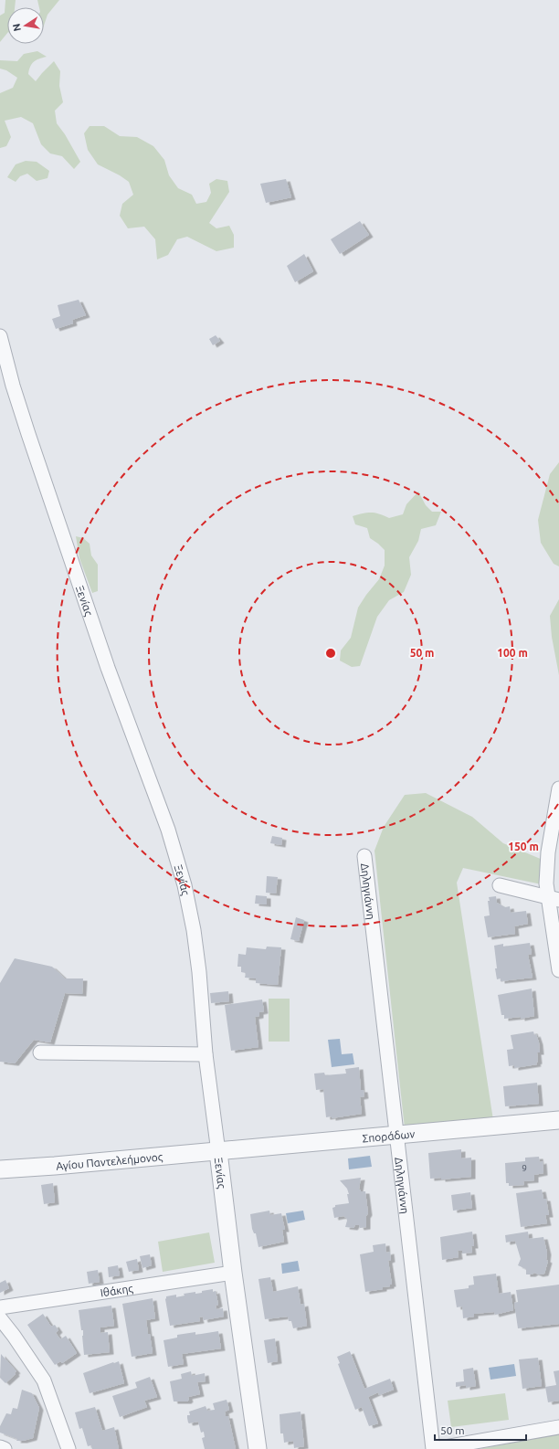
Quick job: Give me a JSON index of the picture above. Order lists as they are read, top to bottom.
{
  "streets": {
    "street": [
      "Ξενίας",
      "Δηληγιάννη",
      "Σποράδων",
      "Αγίου Παντελεήμονος",
      "Ιθάκης"
    ]
  },
  "crossings": [
    ["Ξενίας", "Σποράδων"],
    ["Ξενίας", "Αγίου Παντελεήμονος"],
    ["Ξενίας", "Ιθάκης"],
    ["Δηληγιάννη", "Σποράδων"],
    ["Σποράδων", "Αγίου Παντελεήμονος"]
  ],
  "house_numbers": ["9"],
  "scale_bar": "50 m",
  "north": "left",
  "rings": ["50 m", "100 m", "150 m"]
}
